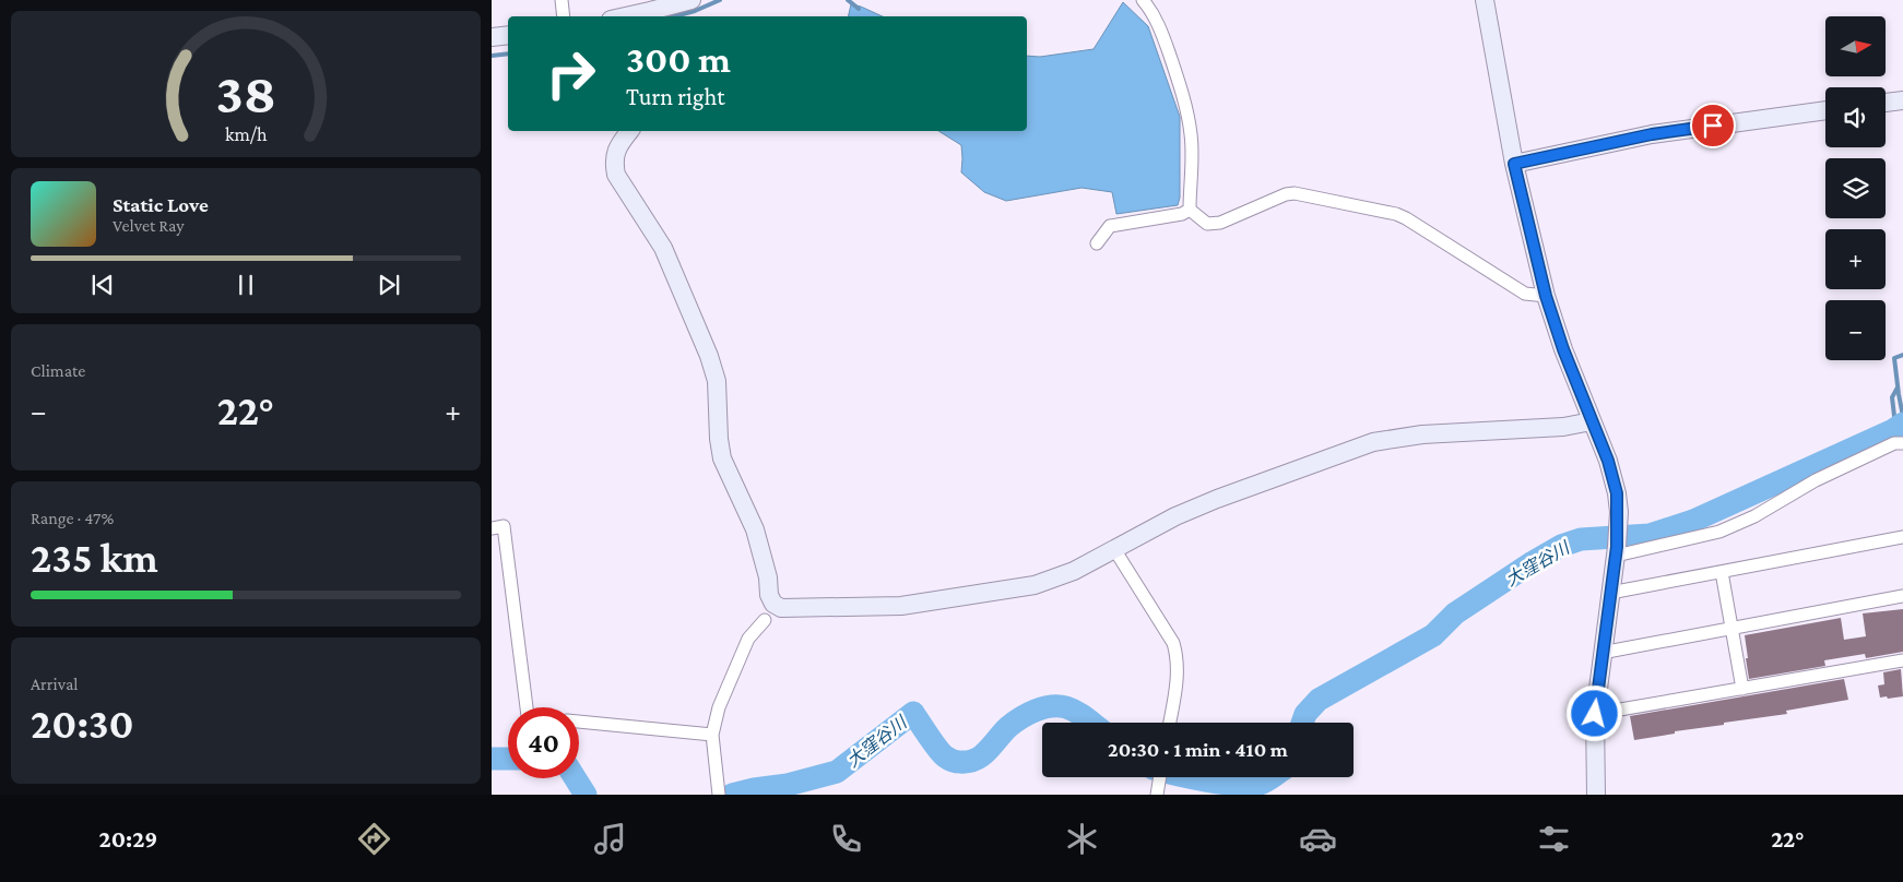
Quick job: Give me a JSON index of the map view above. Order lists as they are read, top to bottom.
{
  "water": ["大窪谷川"],
  "north": "right",
  "page": {
    "map_buttons": ["+", "−"],
    "turn": ["300 m", "Turn right"],
    "song": ["Static Love", "Velvet Ray"],
    "tile": [
      "Climate",
      ["Range · 47%", "235 km"],
      ["Arrival", "20:30"]
    ],
    "heat": ["−", "22°", "+"],
    "limit": "40",
    "trip": "20:30 · 1 min · 410 m",
    "tabs": ["20:29", "22°"],
    "gauge": ["38", "km/h"]
  }
}
